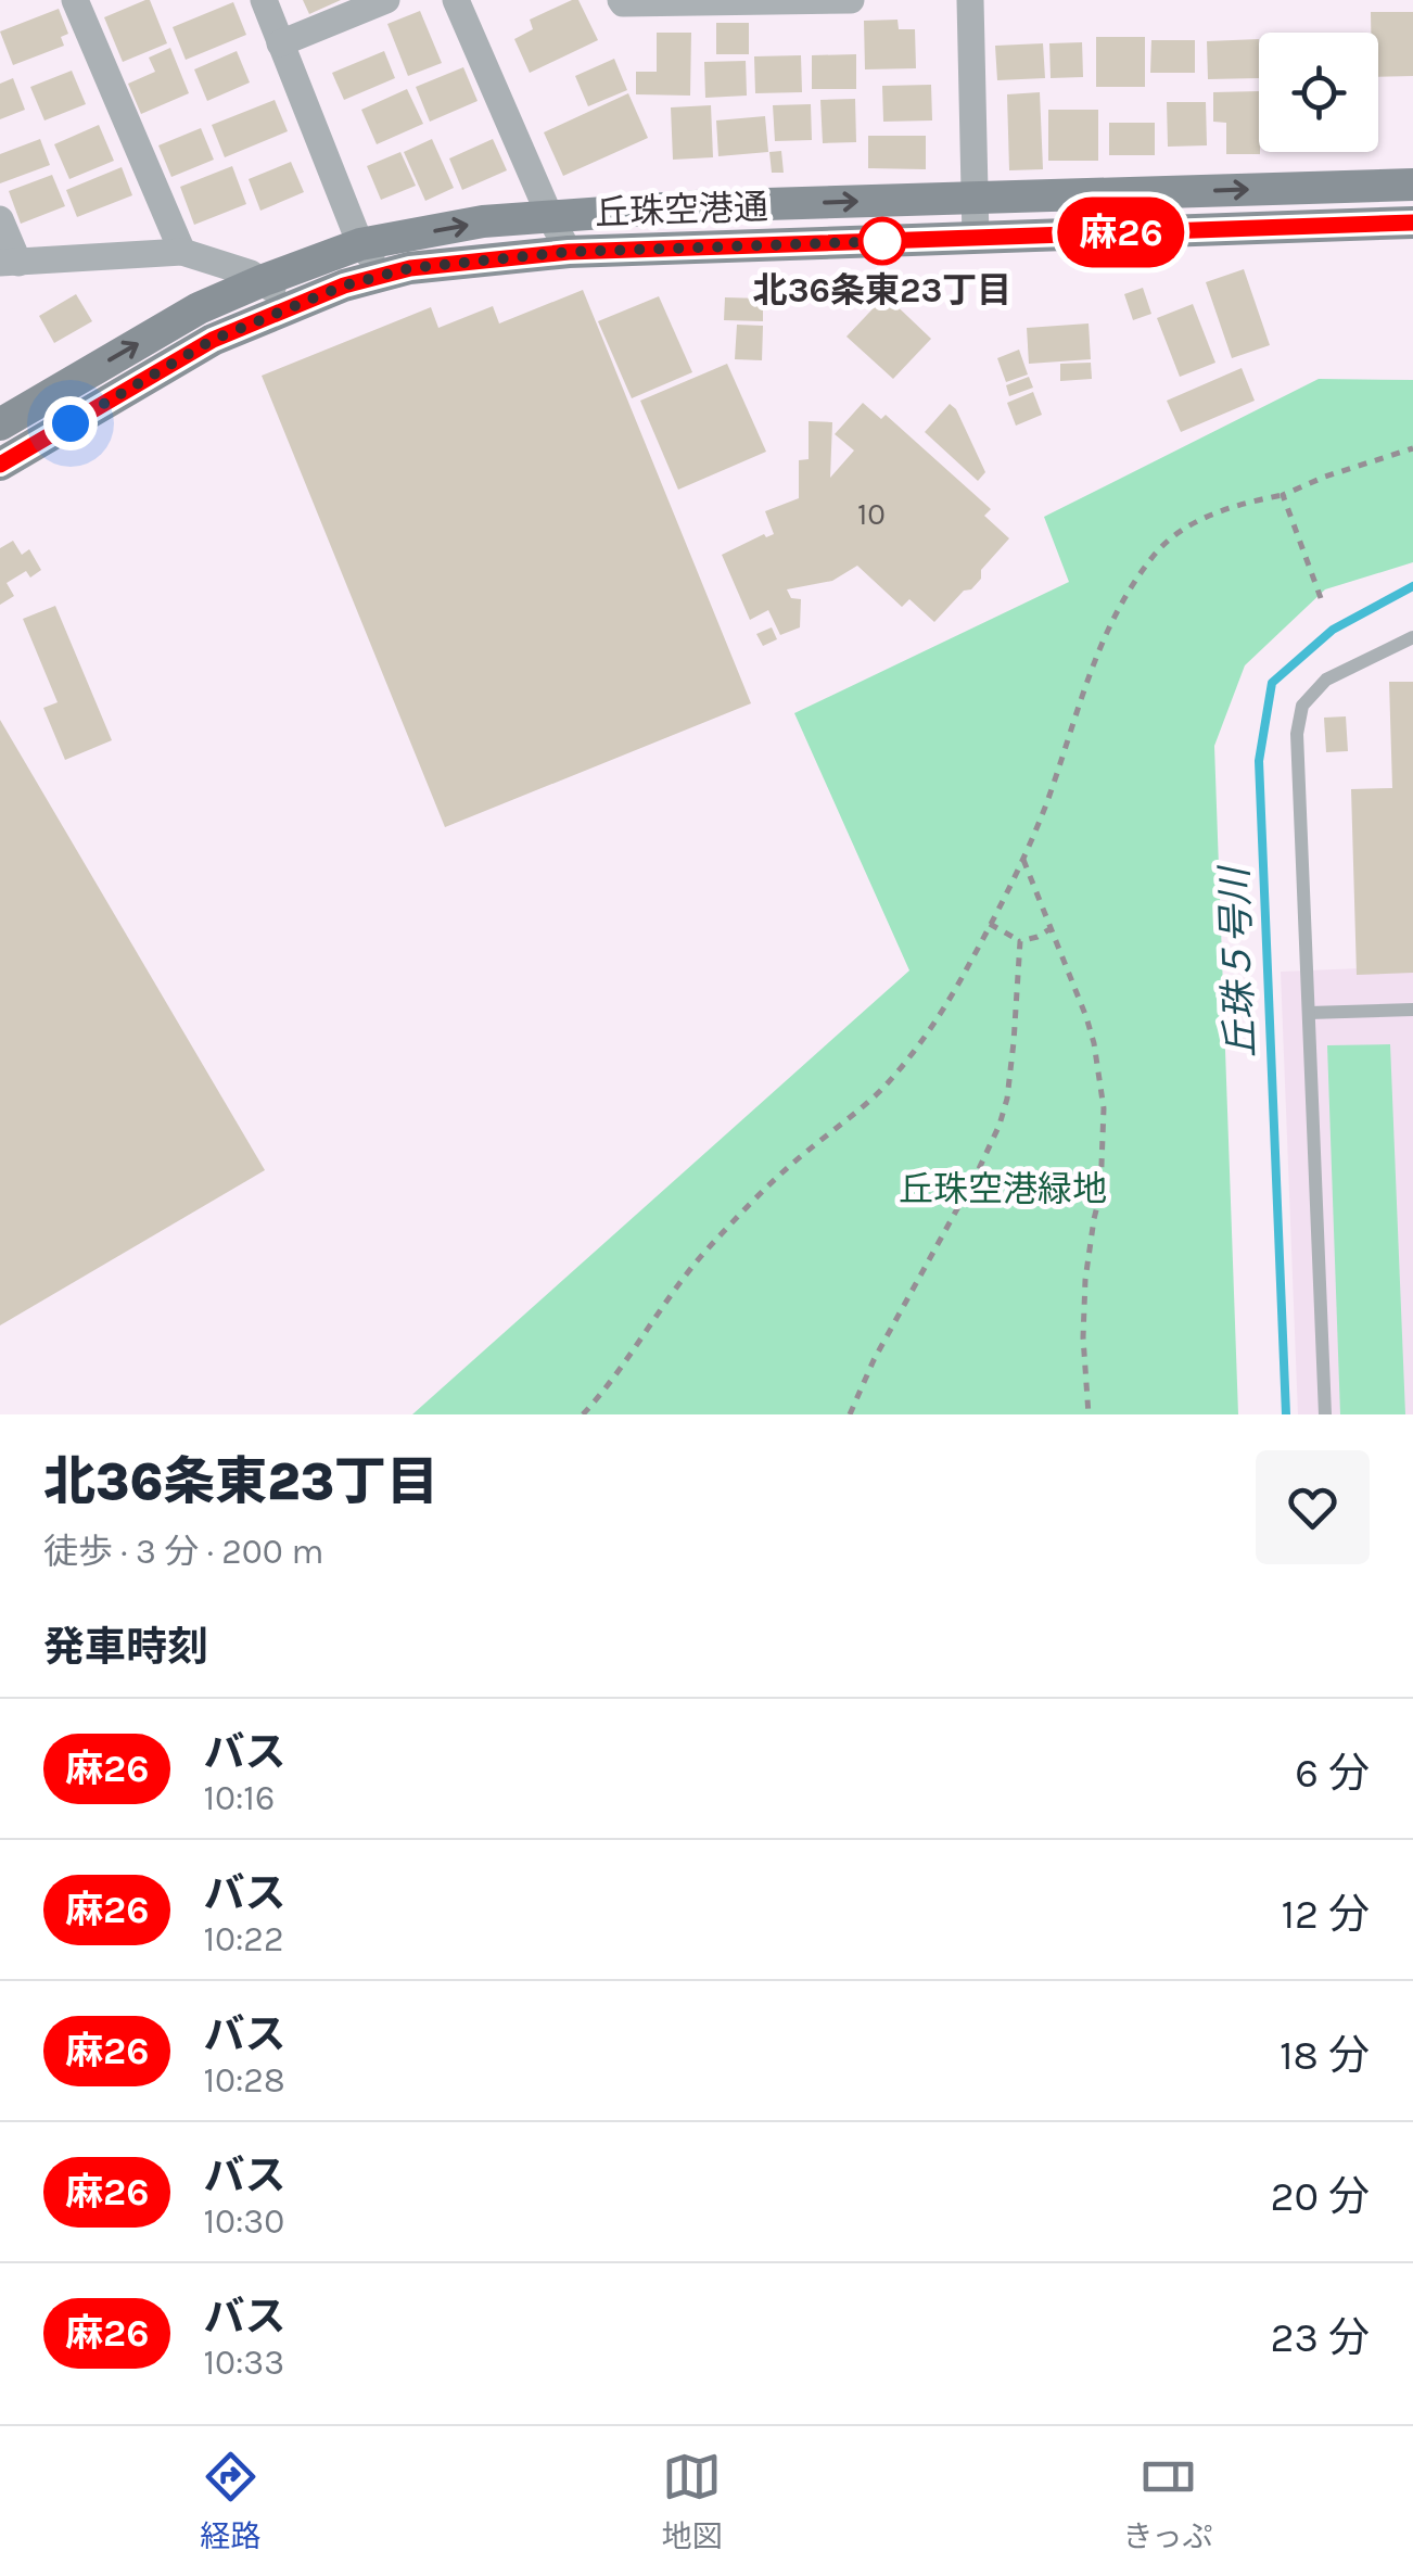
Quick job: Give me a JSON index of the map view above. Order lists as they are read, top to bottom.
{
  "streets": {
    "main road": ["丘珠空港通"]
  },
  "water": ["丘珠５号川"],
  "parks": ["丘珠空港緑地"],
  "places": ["北36条東23丁目"],
  "lines": ["bus line 麻26"],
  "house_numbers": ["10"],
  "page": {
    "on_map": "麻26",
    "heading": [
      ["北36条東23丁目", "徒歩 · 3 分 · 200 m"],
      "発車時刻"
    ],
    "list": [
      {
        "mark": "麻26",
        "name": "バス",
        "note": "10:16",
        "value": "6 分"
      },
      {
        "mark": "麻26",
        "name": "バス",
        "note": "10:22",
        "value": "12 分"
      },
      {
        "mark": "麻26",
        "name": "バス",
        "note": "10:28",
        "value": "18 分"
      },
      {
        "mark": "麻26",
        "name": "バス",
        "note": "10:30",
        "value": "20 分"
      },
      {
        "mark": "麻26",
        "name": "バス",
        "note": "10:33",
        "value": "23 分"
      }
    ],
    "tabs": ["経路", "地図", "きっぷ"]
  }
}
